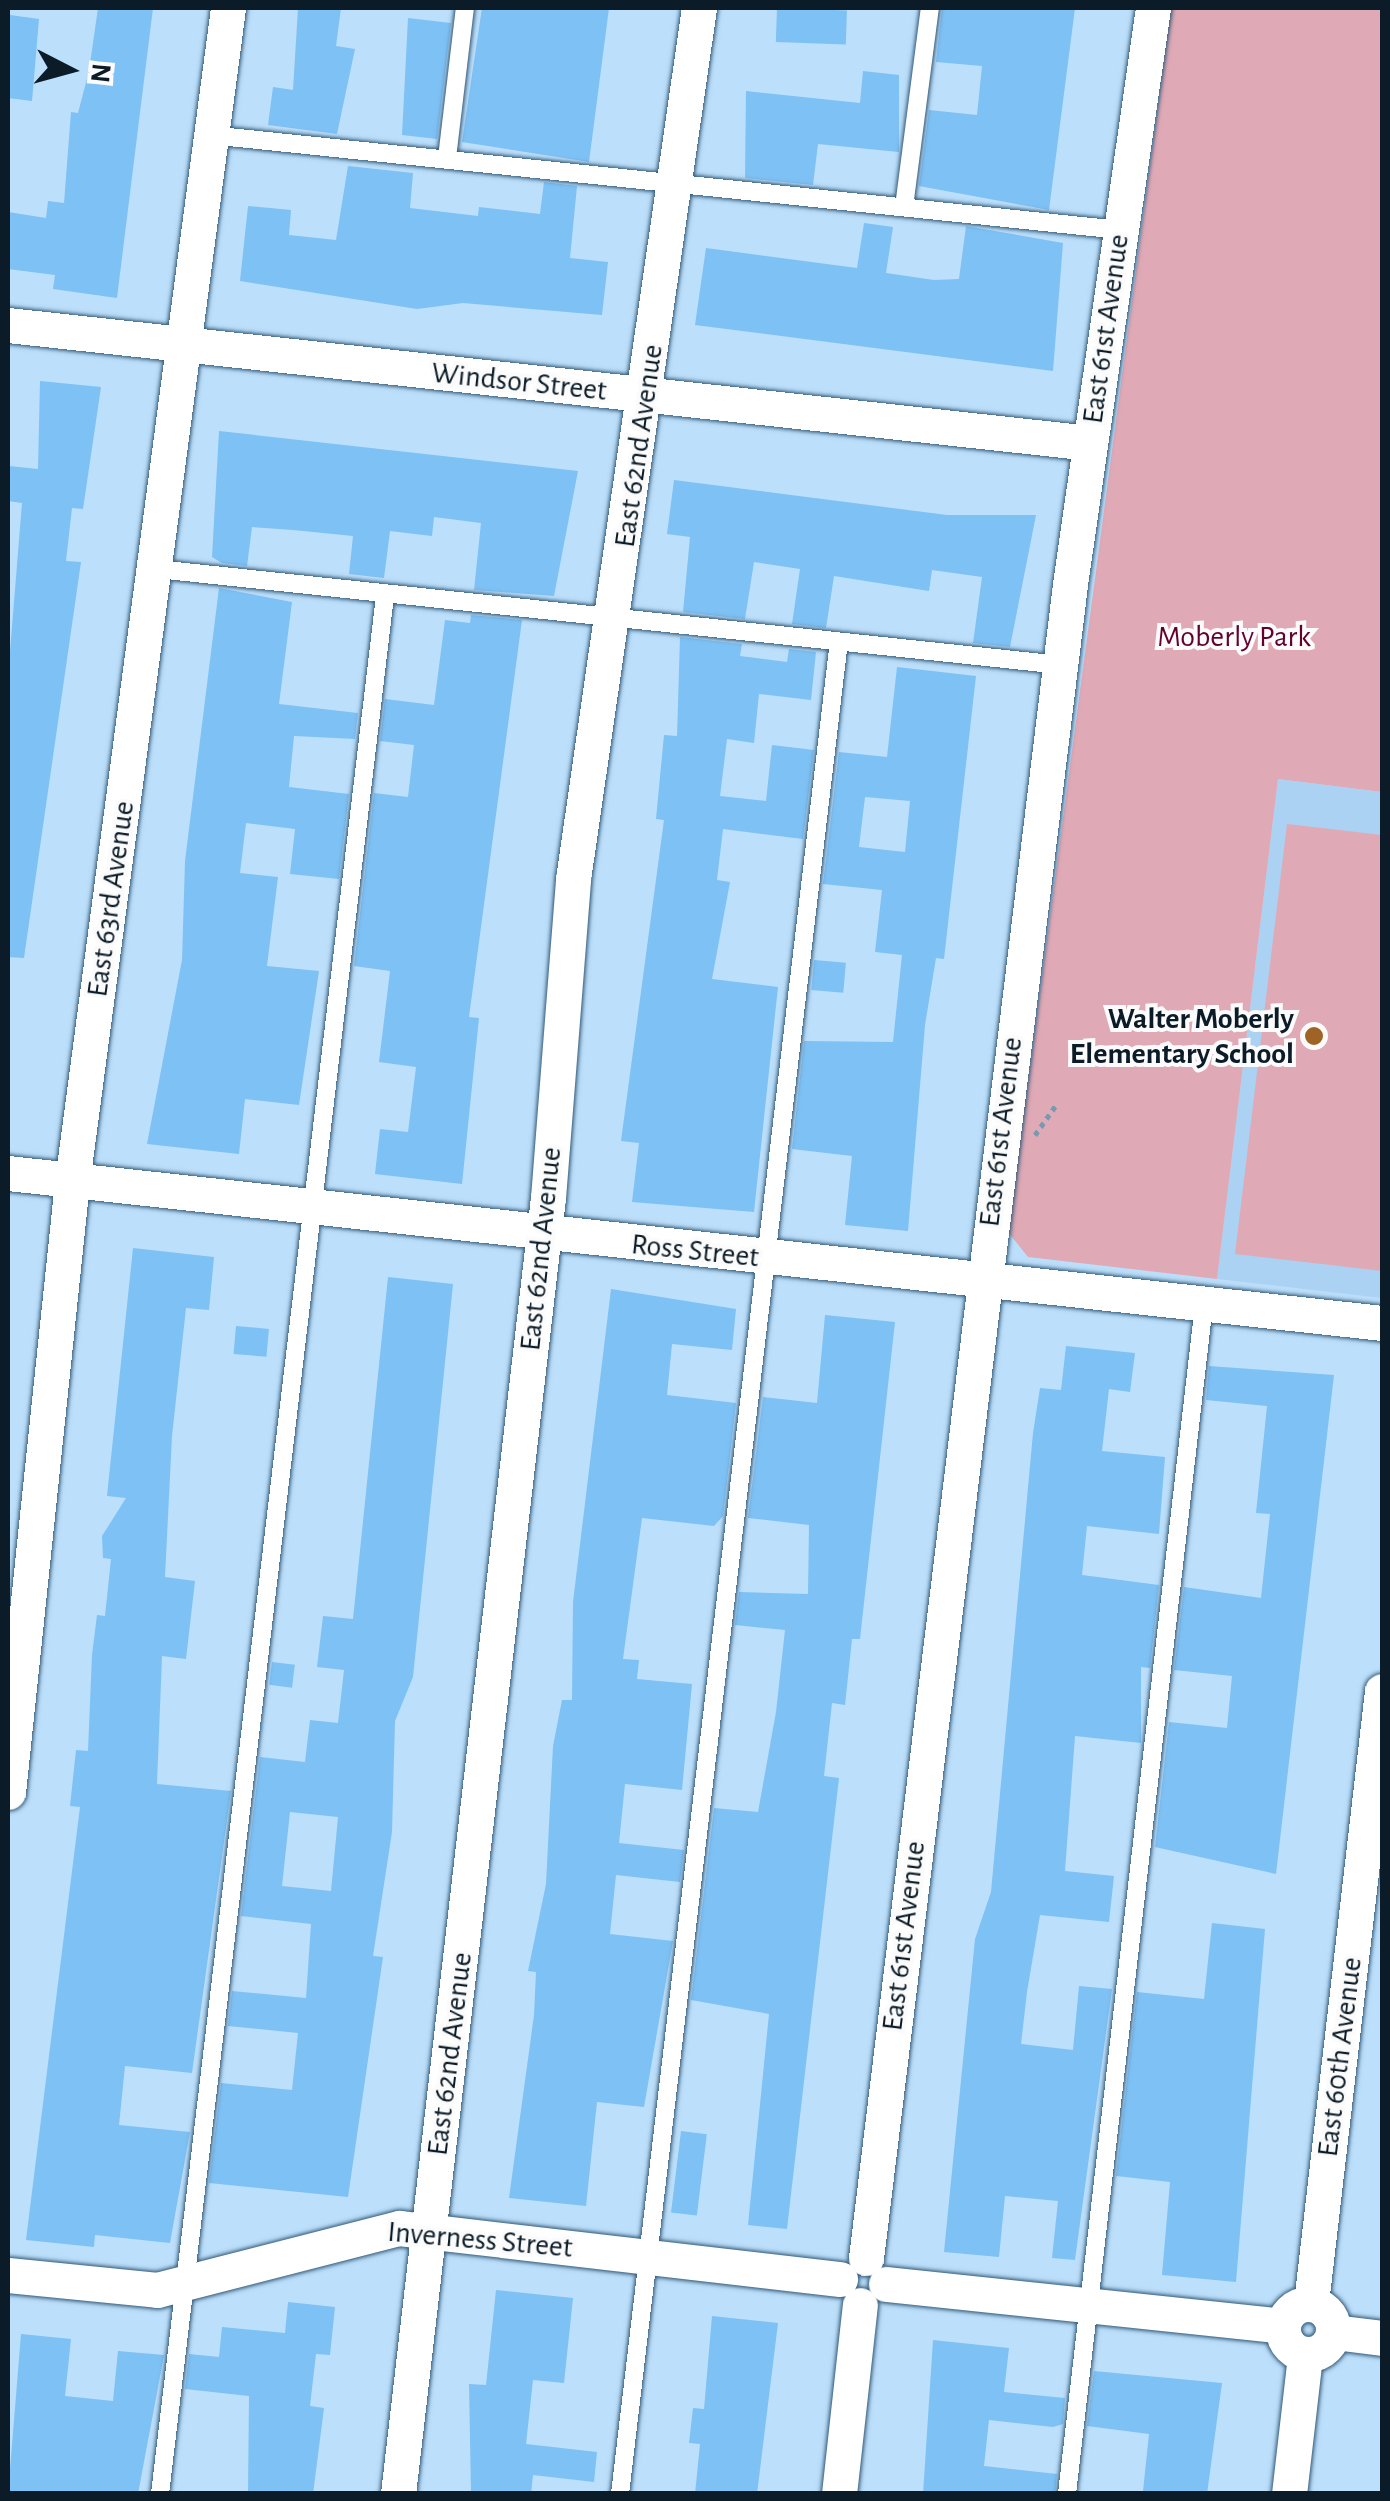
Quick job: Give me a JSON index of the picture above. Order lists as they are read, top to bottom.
{
  "streets": {
    "street": [
      "East 61st Avenue",
      "Windsor Street",
      "East 62nd Avenue",
      "East 63rd Avenue",
      "Ross Street",
      "East 60th Avenue",
      "Inverness Street"
    ]
  },
  "crossings": [
    ["East 61st Avenue", "Windsor Street"],
    ["East 61st Avenue", "Ross Street"],
    ["East 61st Avenue", "Inverness Street"],
    ["Windsor Street", "East 62nd Avenue"],
    ["Windsor Street", "East 63rd Avenue"],
    ["East 62nd Avenue", "Ross Street"],
    ["East 62nd Avenue", "Inverness Street"],
    ["East 63rd Avenue", "Ross Street"],
    ["East 60th Avenue", "Inverness Street"]
  ],
  "parks": ["Moberly Park"],
  "places": ["Walter Moberly Elementary School"],
  "north": "right"
}
